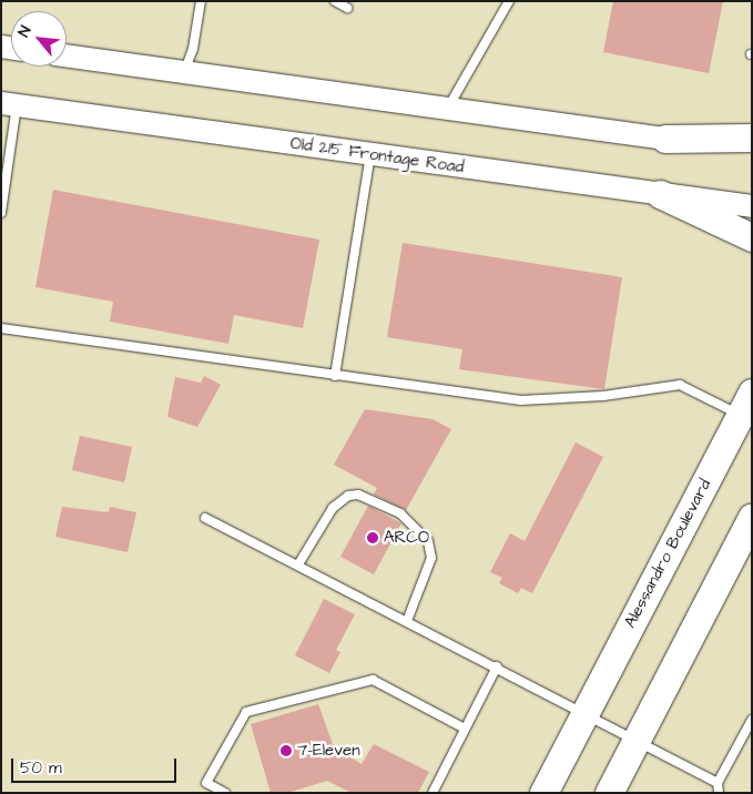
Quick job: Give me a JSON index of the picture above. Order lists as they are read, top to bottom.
{
  "streets": {
    "main road": ["Alessandro Boulevard"],
    "street": ["Old 215 Frontage Road"]
  },
  "places": ["ARCO", "7-Eleven"],
  "scale_bar": "50 m",
  "north": "top left"
}
